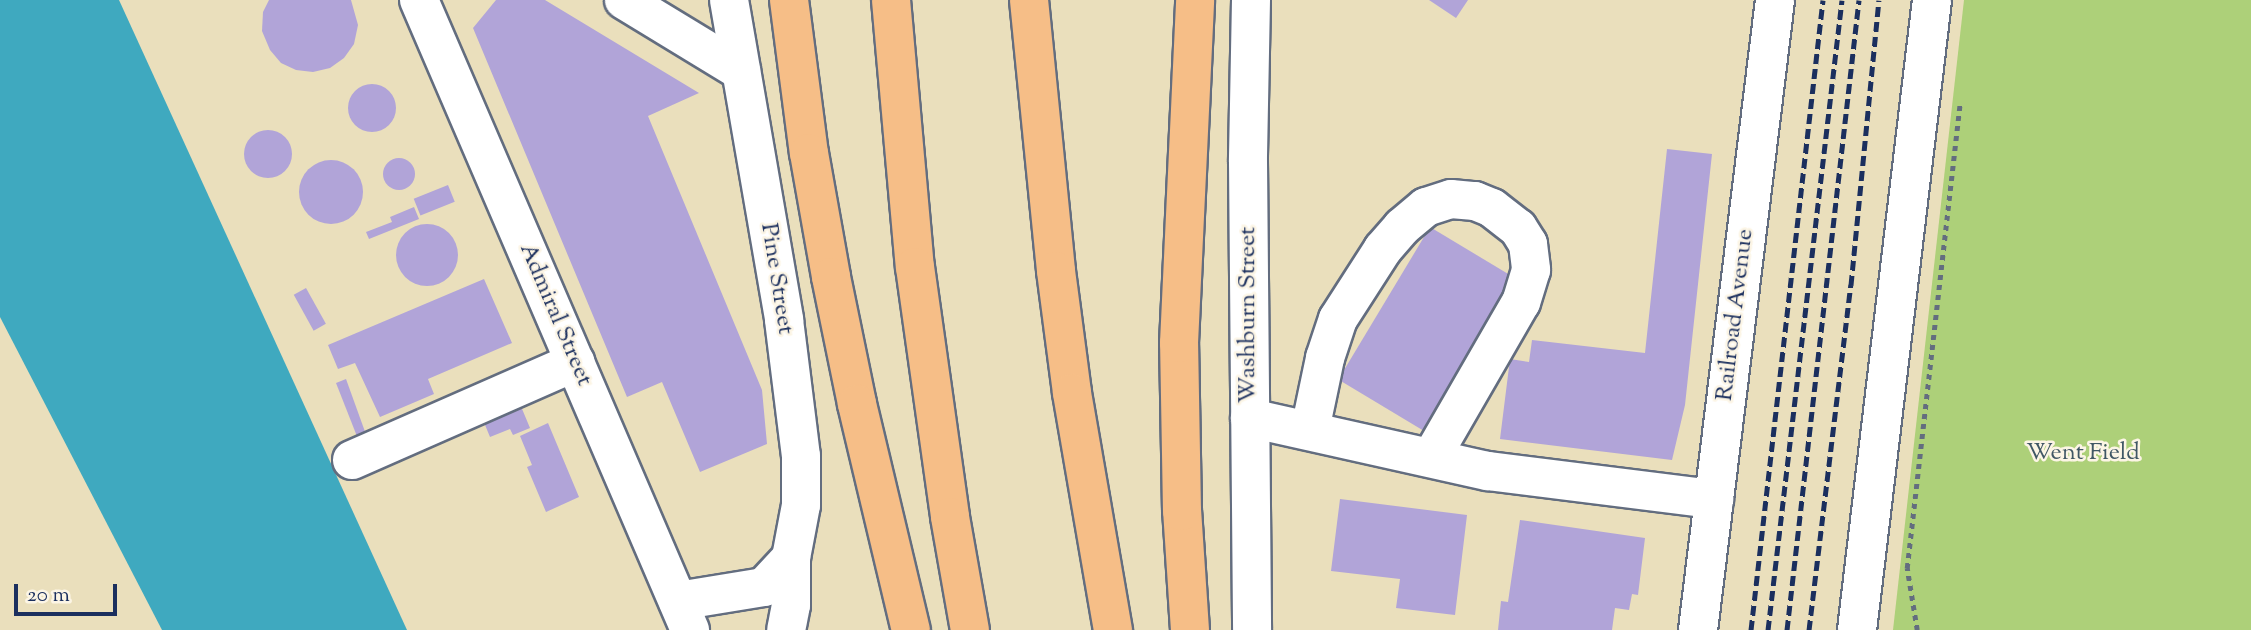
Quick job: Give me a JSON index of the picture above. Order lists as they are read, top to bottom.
{
  "streets": {
    "street": [
      "Pine Street",
      "Admiral Street",
      "Washburn Street",
      "Railroad Avenue"
    ]
  },
  "parks": ["Went Field"],
  "scale_bar": "20 m"
}
